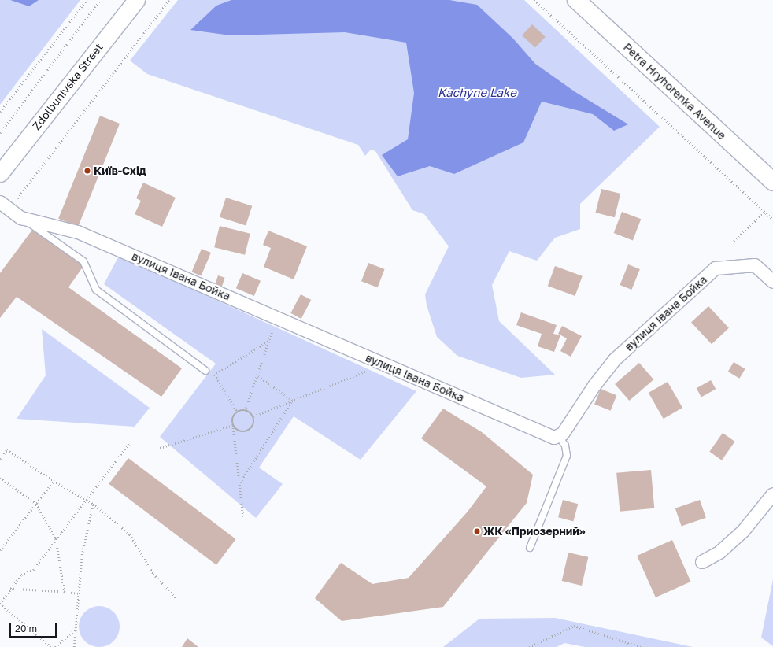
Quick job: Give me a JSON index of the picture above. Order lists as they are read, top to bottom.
{
  "streets": {
    "main road": ["Petra Hryhorenka Avenue"],
    "street": ["Zdolbunivska Street", "вулиця Івана Бойка"]
  },
  "water": ["Kachyne Lake"],
  "places": ["Київ-Схід", "ЖК «Приозерний»"],
  "scale_bar": "20 m"
}
